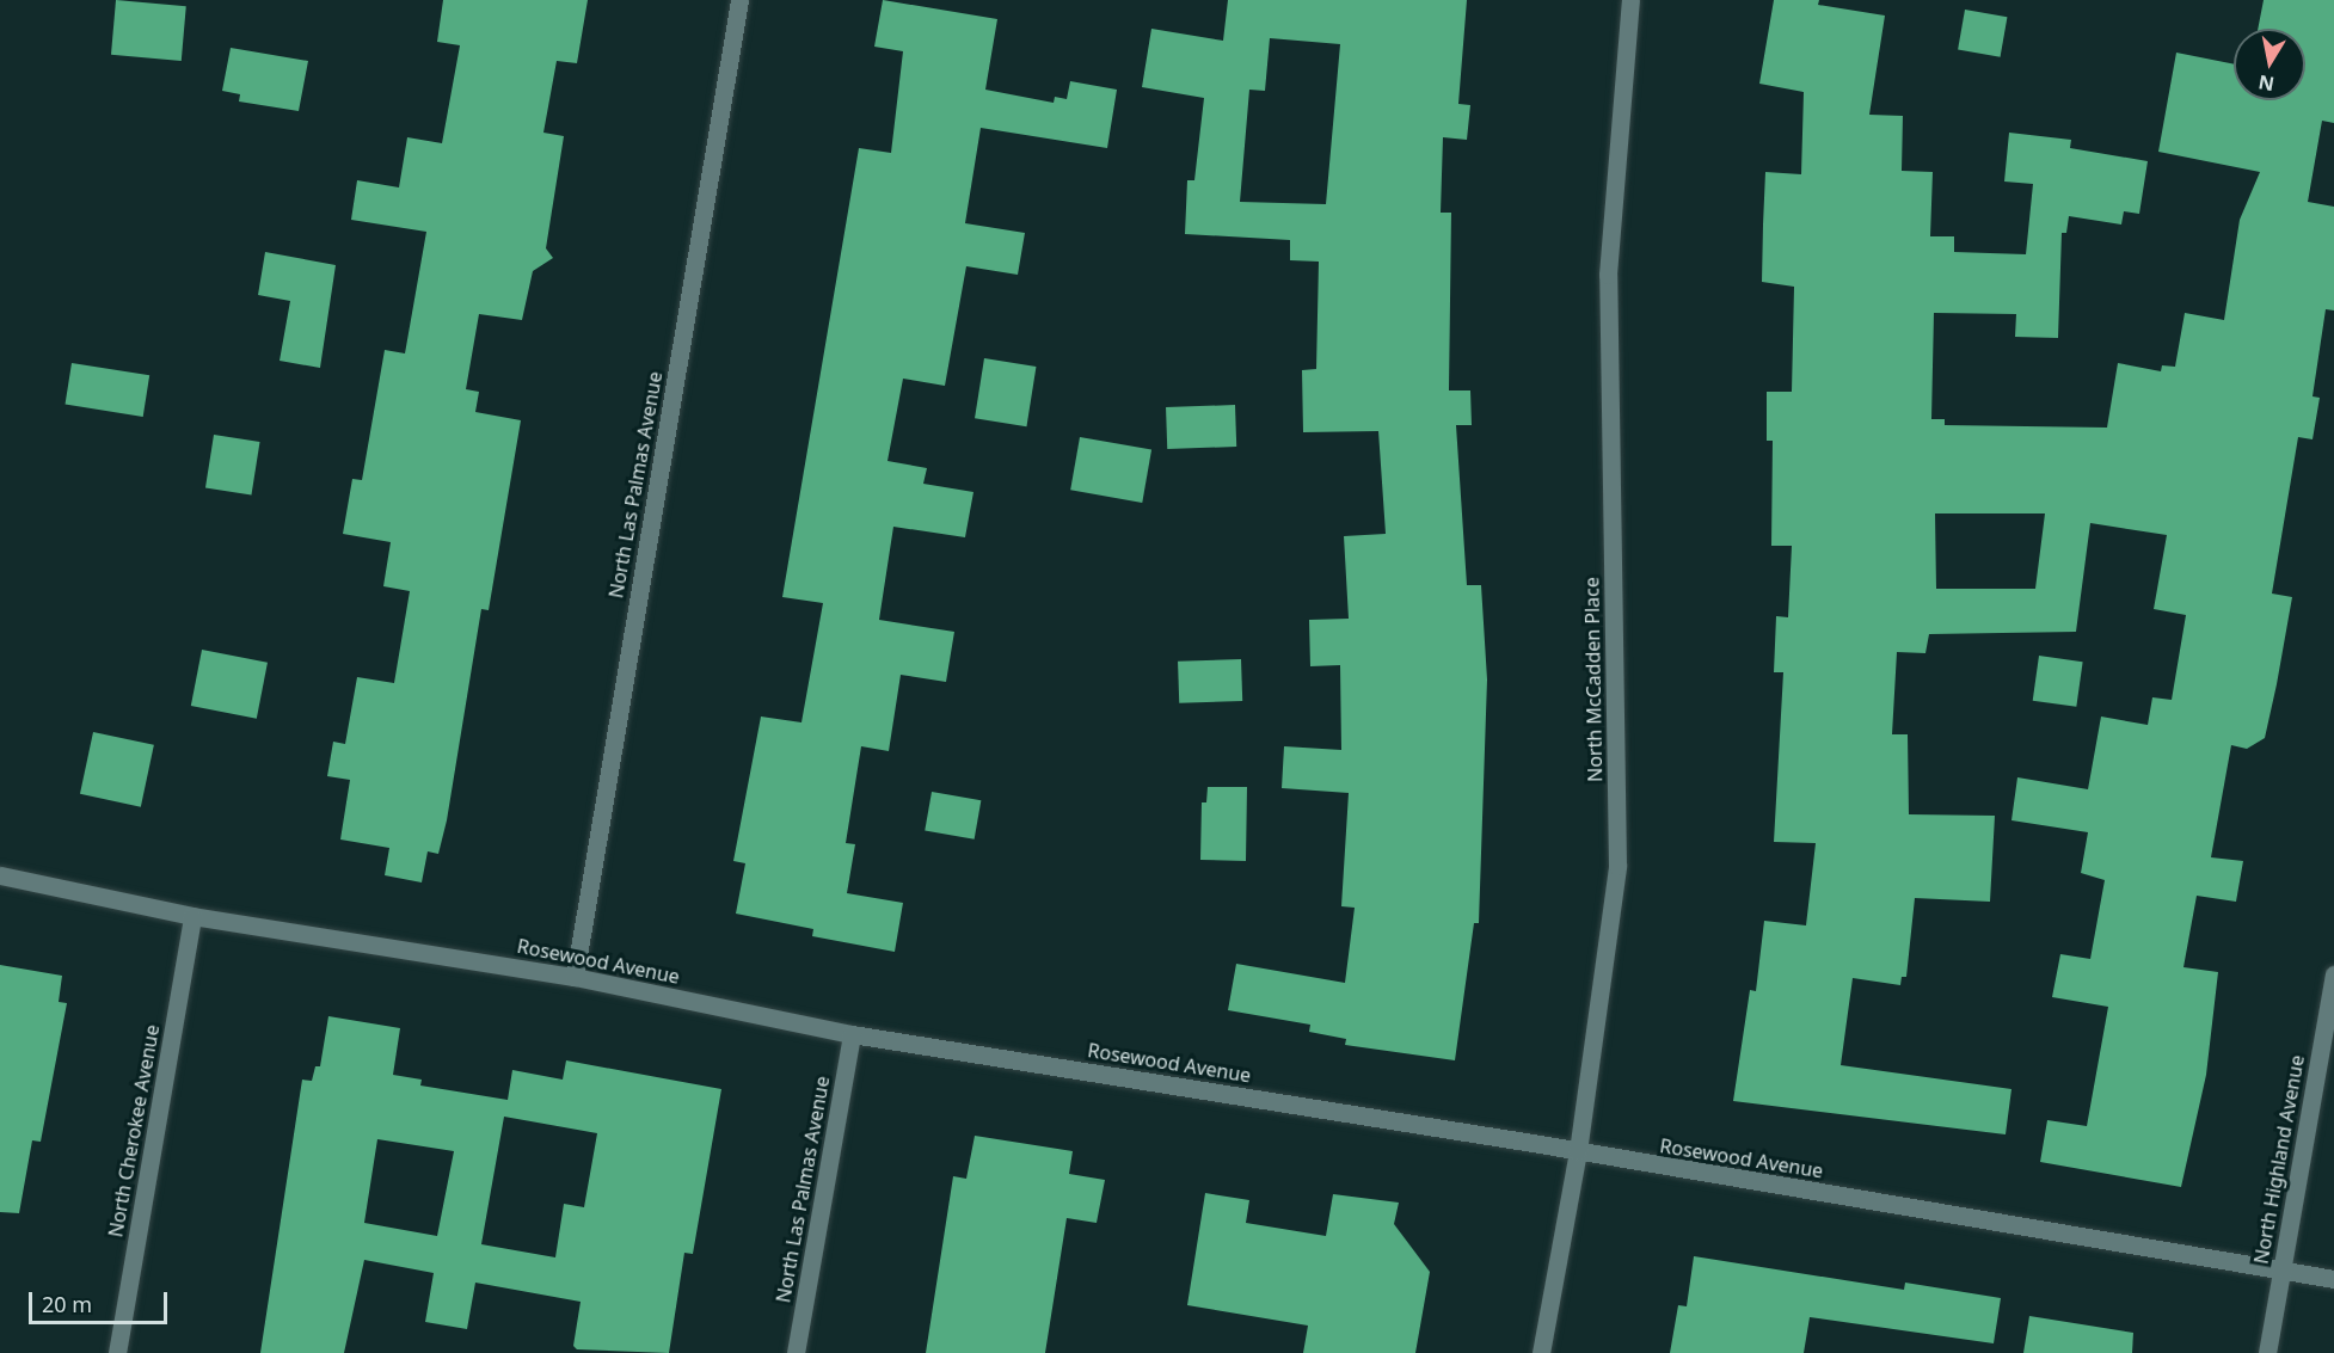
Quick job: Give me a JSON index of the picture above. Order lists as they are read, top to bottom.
{
  "streets": {
    "street": [
      "North Las Palmas Avenue",
      "North McCadden Place",
      "Rosewood Avenue",
      "North Cherokee Avenue",
      "North Highland Avenue"
    ]
  },
  "crossings": [
    ["North Las Palmas Avenue", "Rosewood Avenue"],
    ["North McCadden Place", "Rosewood Avenue"],
    ["Rosewood Avenue", "North Cherokee Avenue"],
    ["Rosewood Avenue", "North Highland Avenue"]
  ],
  "scale_bar": "20 m",
  "north": "bottom"
}
